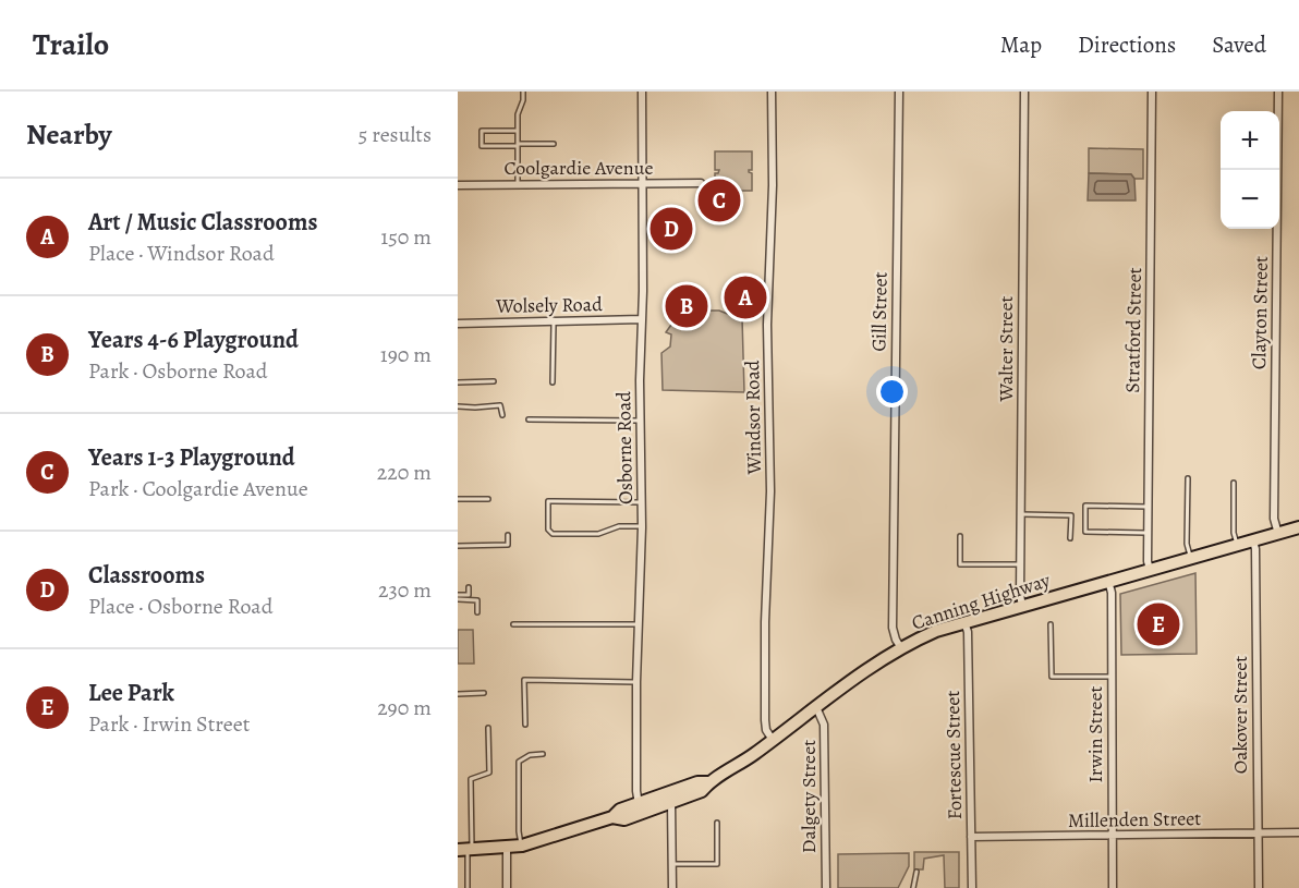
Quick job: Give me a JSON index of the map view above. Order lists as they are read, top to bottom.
{
  "streets": {
    "highway": ["Canning Highway"],
    "street": [
      "Coolgardie Avenue",
      "Wolsely Road",
      "Gill Street",
      "Clayton Street",
      "Stratford Street",
      "Walter Street",
      "Windsor Road",
      "Osborne Road",
      "Oakover Street",
      "Irwin Street",
      "Fortescue Street",
      "Dalgety Street",
      "Millenden Street"
    ]
  },
  "crossings": [
    ["Coolgardie Avenue", "Osborne Road"],
    ["Wolsely Road", "Osborne Road"],
    ["Gill Street", "Canning Highway"],
    ["Clayton Street", "Canning Highway"],
    ["Stratford Street", "Canning Highway"],
    ["Walter Street", "Canning Highway"],
    ["Windsor Road", "Canning Highway"],
    ["Osborne Road", "Canning Highway"],
    ["Canning Highway", "Oakover Street"],
    ["Canning Highway", "Irwin Street"],
    ["Canning Highway", "Fortescue Street"],
    ["Canning Highway", "Dalgety Street"],
    ["Oakover Street", "Millenden Street"],
    ["Irwin Street", "Millenden Street"],
    ["Fortescue Street", "Millenden Street"]
  ],
  "page": {
    "header": "Trailo",
    "nav": ["Map", "Directions", "Saved"],
    "heading": ["Nearby", "5 results"],
    "map_buttons": ["+", "−"],
    "list": [
      {
        "mark": "A",
        "name": "Art / Music Classrooms",
        "note": "Place · Windsor Road",
        "value": "150 m"
      },
      {
        "mark": "B",
        "name": "Years 4-6 Playground",
        "note": "Park · Osborne Road",
        "value": "190 m"
      },
      {
        "mark": "C",
        "name": "Years 1-3 Playground",
        "note": "Park · Coolgardie Avenue",
        "value": "220 m"
      },
      {
        "mark": "D",
        "name": "Classrooms",
        "note": "Place · Osborne Road",
        "value": "230 m"
      },
      {
        "mark": "E",
        "name": "Lee Park",
        "note": "Park · Irwin Street",
        "value": "290 m"
      }
    ],
    "pins": [
      "C",
      "D",
      "A",
      "B",
      "E"
    ]
  }
}
